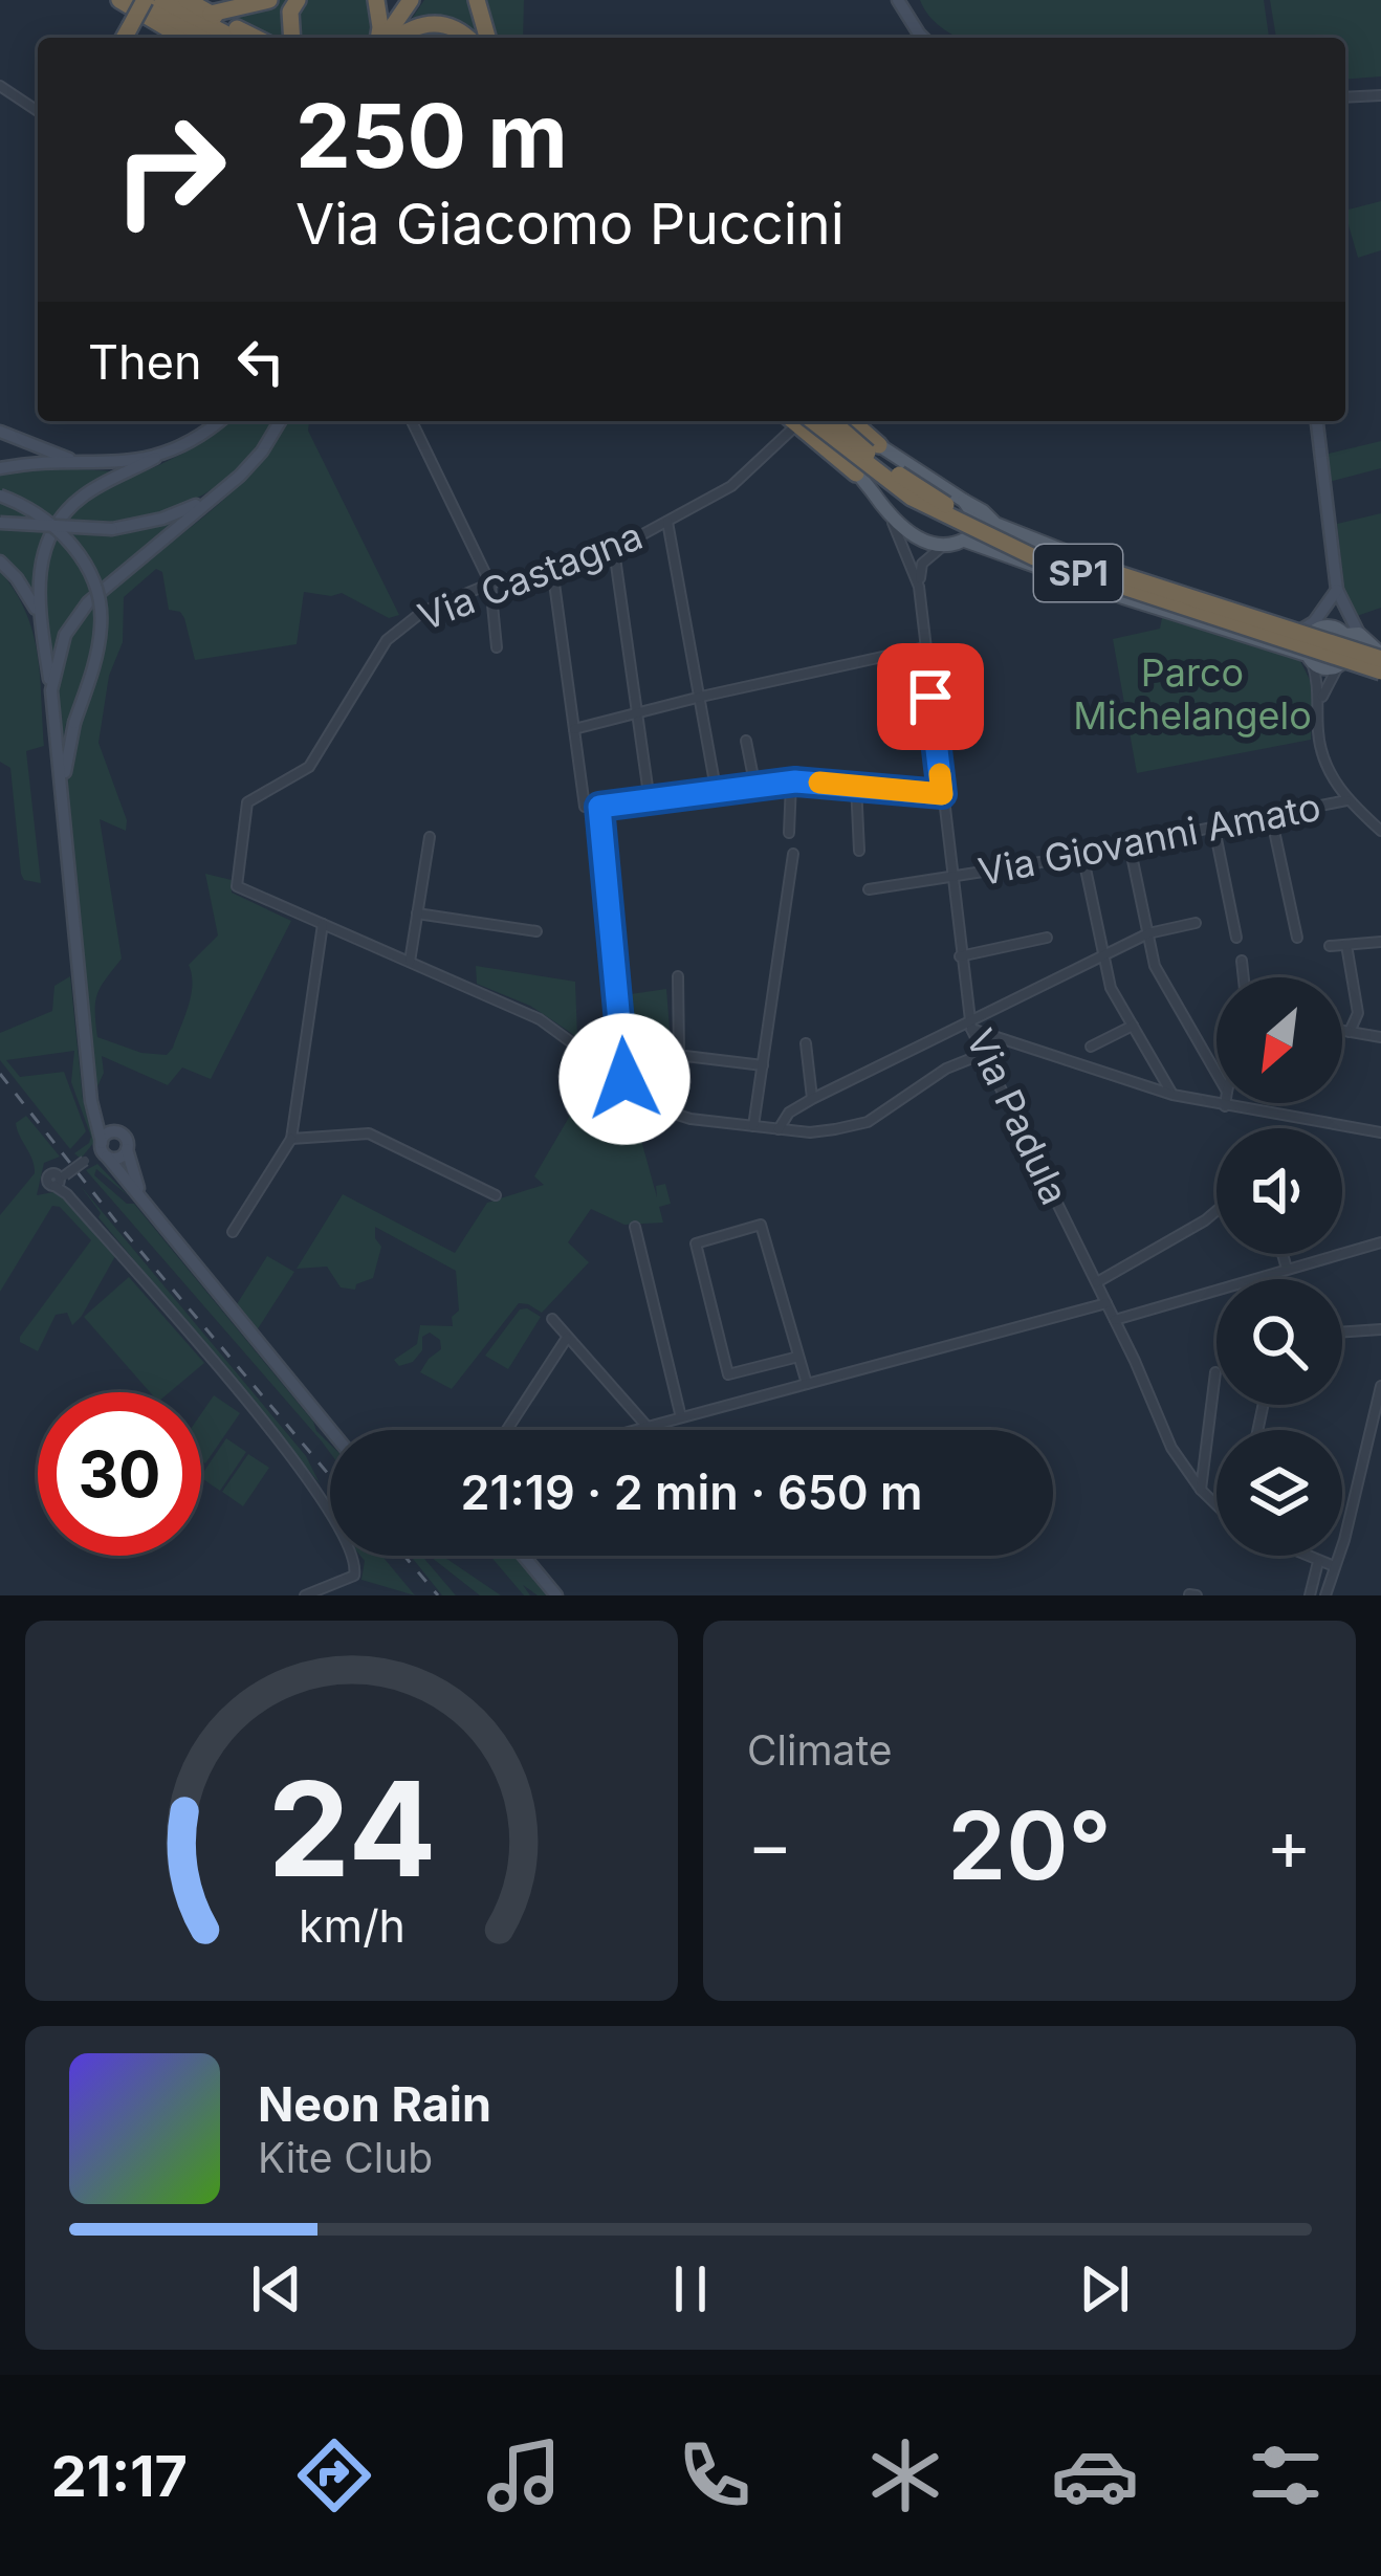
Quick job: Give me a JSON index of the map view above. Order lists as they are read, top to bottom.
{
  "streets": {
    "highway": ["SP1"],
    "street": ["Via Castagna", "Via Giovanni Amato", "Via Padula"]
  },
  "crossings": [
    ["Via Giovanni Amato", "Via Padula"]
  ],
  "parks": ["Parco Michelangelo"],
  "north": "bottom left",
  "page": {
    "turn": ["250 m", "Via Giacomo Puccini"],
    "then": "Then",
    "limit": "30",
    "trip": "21:19 · 2 min · 650 m",
    "tile": "Climate",
    "heat": ["−", "20°", "+"],
    "song": ["Neon Rain", "Kite Club"],
    "tabs": "21:17",
    "gauge": ["24", "km/h"]
  }
}
